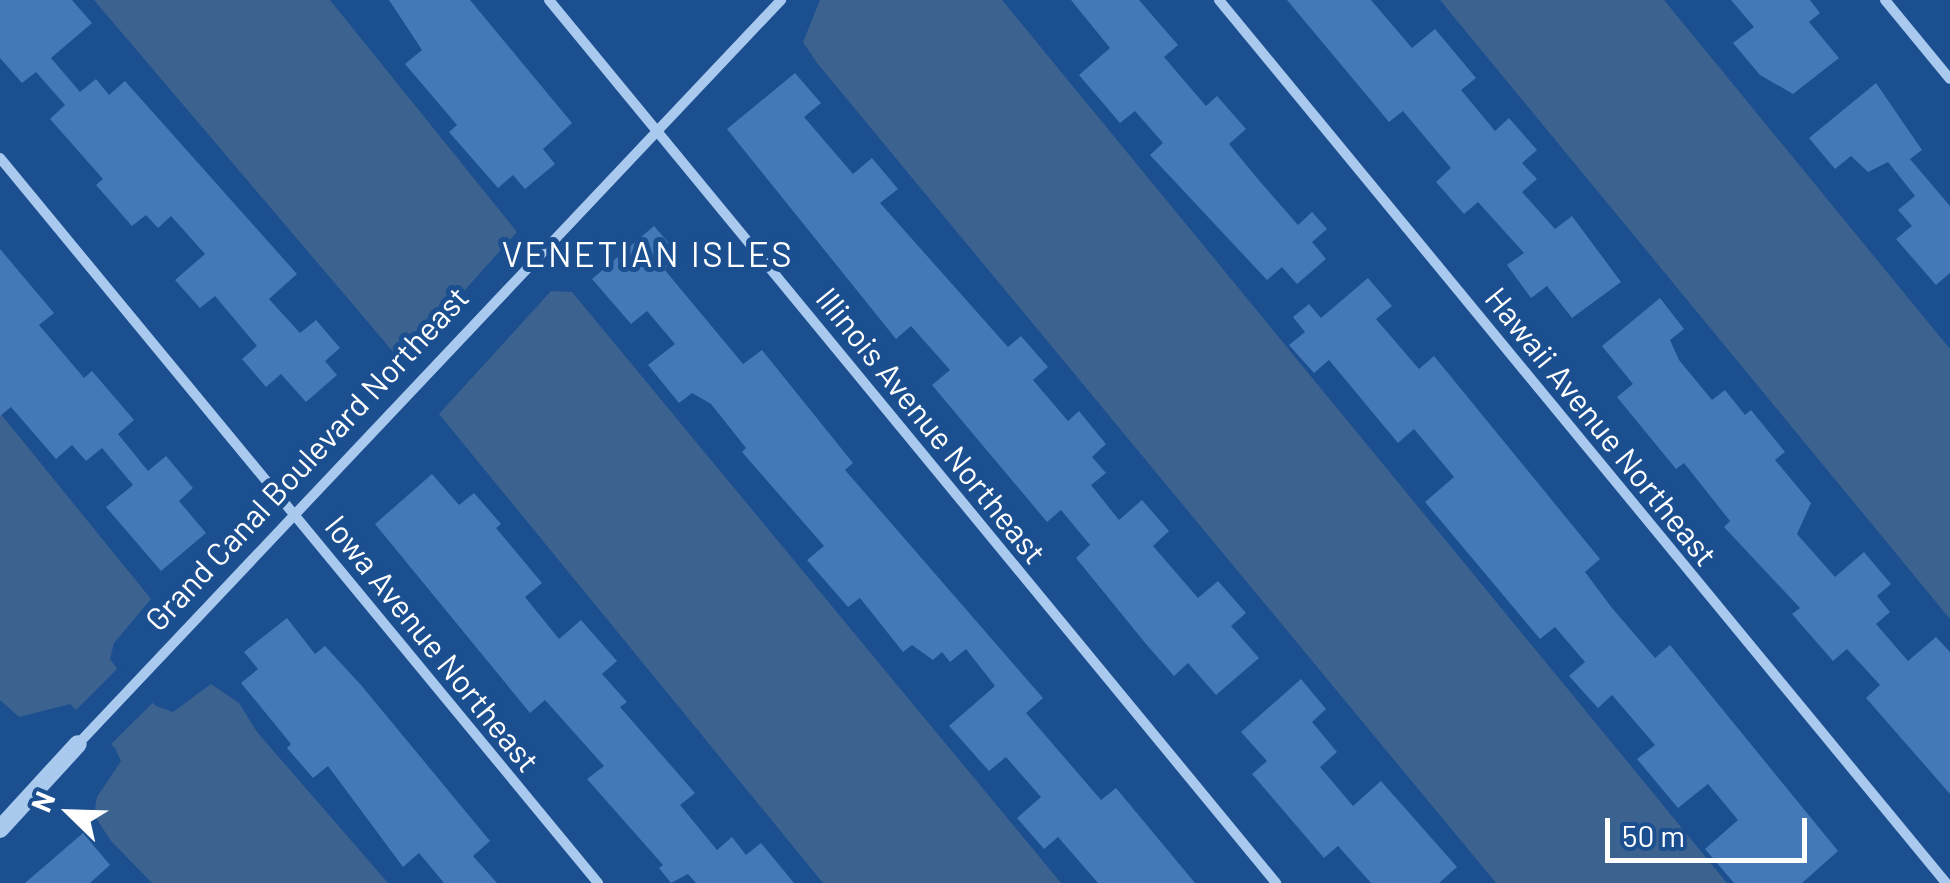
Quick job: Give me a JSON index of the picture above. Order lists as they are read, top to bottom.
{
  "streets": {
    "street": [
      "Illinois Avenue Northeast",
      "Hawaii Avenue Northeast",
      "Grand Canal Boulevard Northeast",
      "Iowa Avenue Northeast"
    ]
  },
  "crossings": [
    ["Illinois Avenue Northeast", "Grand Canal Boulevard Northeast"],
    ["Grand Canal Boulevard Northeast", "Iowa Avenue Northeast"]
  ],
  "districts": ["VENETIAN ISLES"],
  "scale_bar": "50 m",
  "north": "top left"
}
